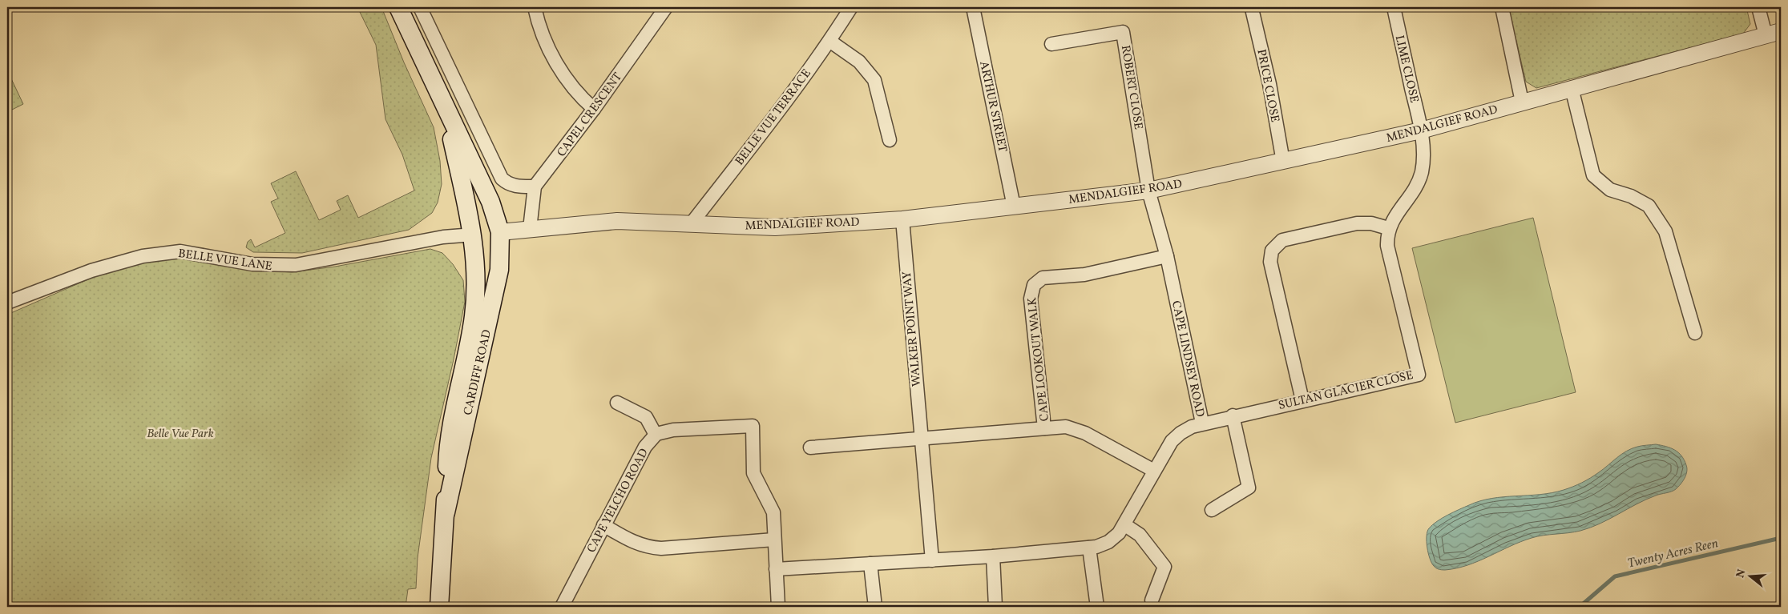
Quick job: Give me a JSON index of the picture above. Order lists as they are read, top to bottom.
{
  "streets": {
    "main road": ["CARDIFF ROAD"],
    "street": [
      "LIME CLOSE",
      "PRICE CLOSE",
      "ROBERT CLOSE",
      "ARTHUR STREET",
      "CAPEL CRESCENT",
      "BELLE VUE TERRACE",
      "MENDALGIEF ROAD",
      "BELLE VUE LANE",
      "WALKER POINT WAY",
      "CAPE LINDSEY ROAD",
      "CAPE LOOKOUT WALK",
      "SULTAN GLACIER CLOSE",
      "CAPE YELCHO ROAD"
    ]
  },
  "crossings": [
    ["LIME CLOSE", "MENDALGIEF ROAD"],
    ["PRICE CLOSE", "MENDALGIEF ROAD"],
    ["ROBERT CLOSE", "MENDALGIEF ROAD"],
    ["ROBERT CLOSE", "CAPE LINDSEY ROAD"],
    ["ARTHUR STREET", "MENDALGIEF ROAD"],
    ["BELLE VUE TERRACE", "MENDALGIEF ROAD"],
    ["MENDALGIEF ROAD", "WALKER POINT WAY"],
    ["MENDALGIEF ROAD", "CAPE LINDSEY ROAD"],
    ["MENDALGIEF ROAD", "CARDIFF ROAD"],
    ["BELLE VUE LANE", "CARDIFF ROAD"],
    ["WALKER POINT WAY", "CAPE LINDSEY ROAD"],
    ["WALKER POINT WAY", "CAPE LOOKOUT WALK"],
    ["CAPE LINDSEY ROAD", "CAPE LOOKOUT WALK"],
    ["CAPE LINDSEY ROAD", "SULTAN GLACIER CLOSE"],
    ["CAPE LINDSEY ROAD", "CAPE YELCHO ROAD"]
  ],
  "water": ["Twenty Acres Reen"],
  "parks": ["Belle Vue Park"],
  "north": "left"
}
